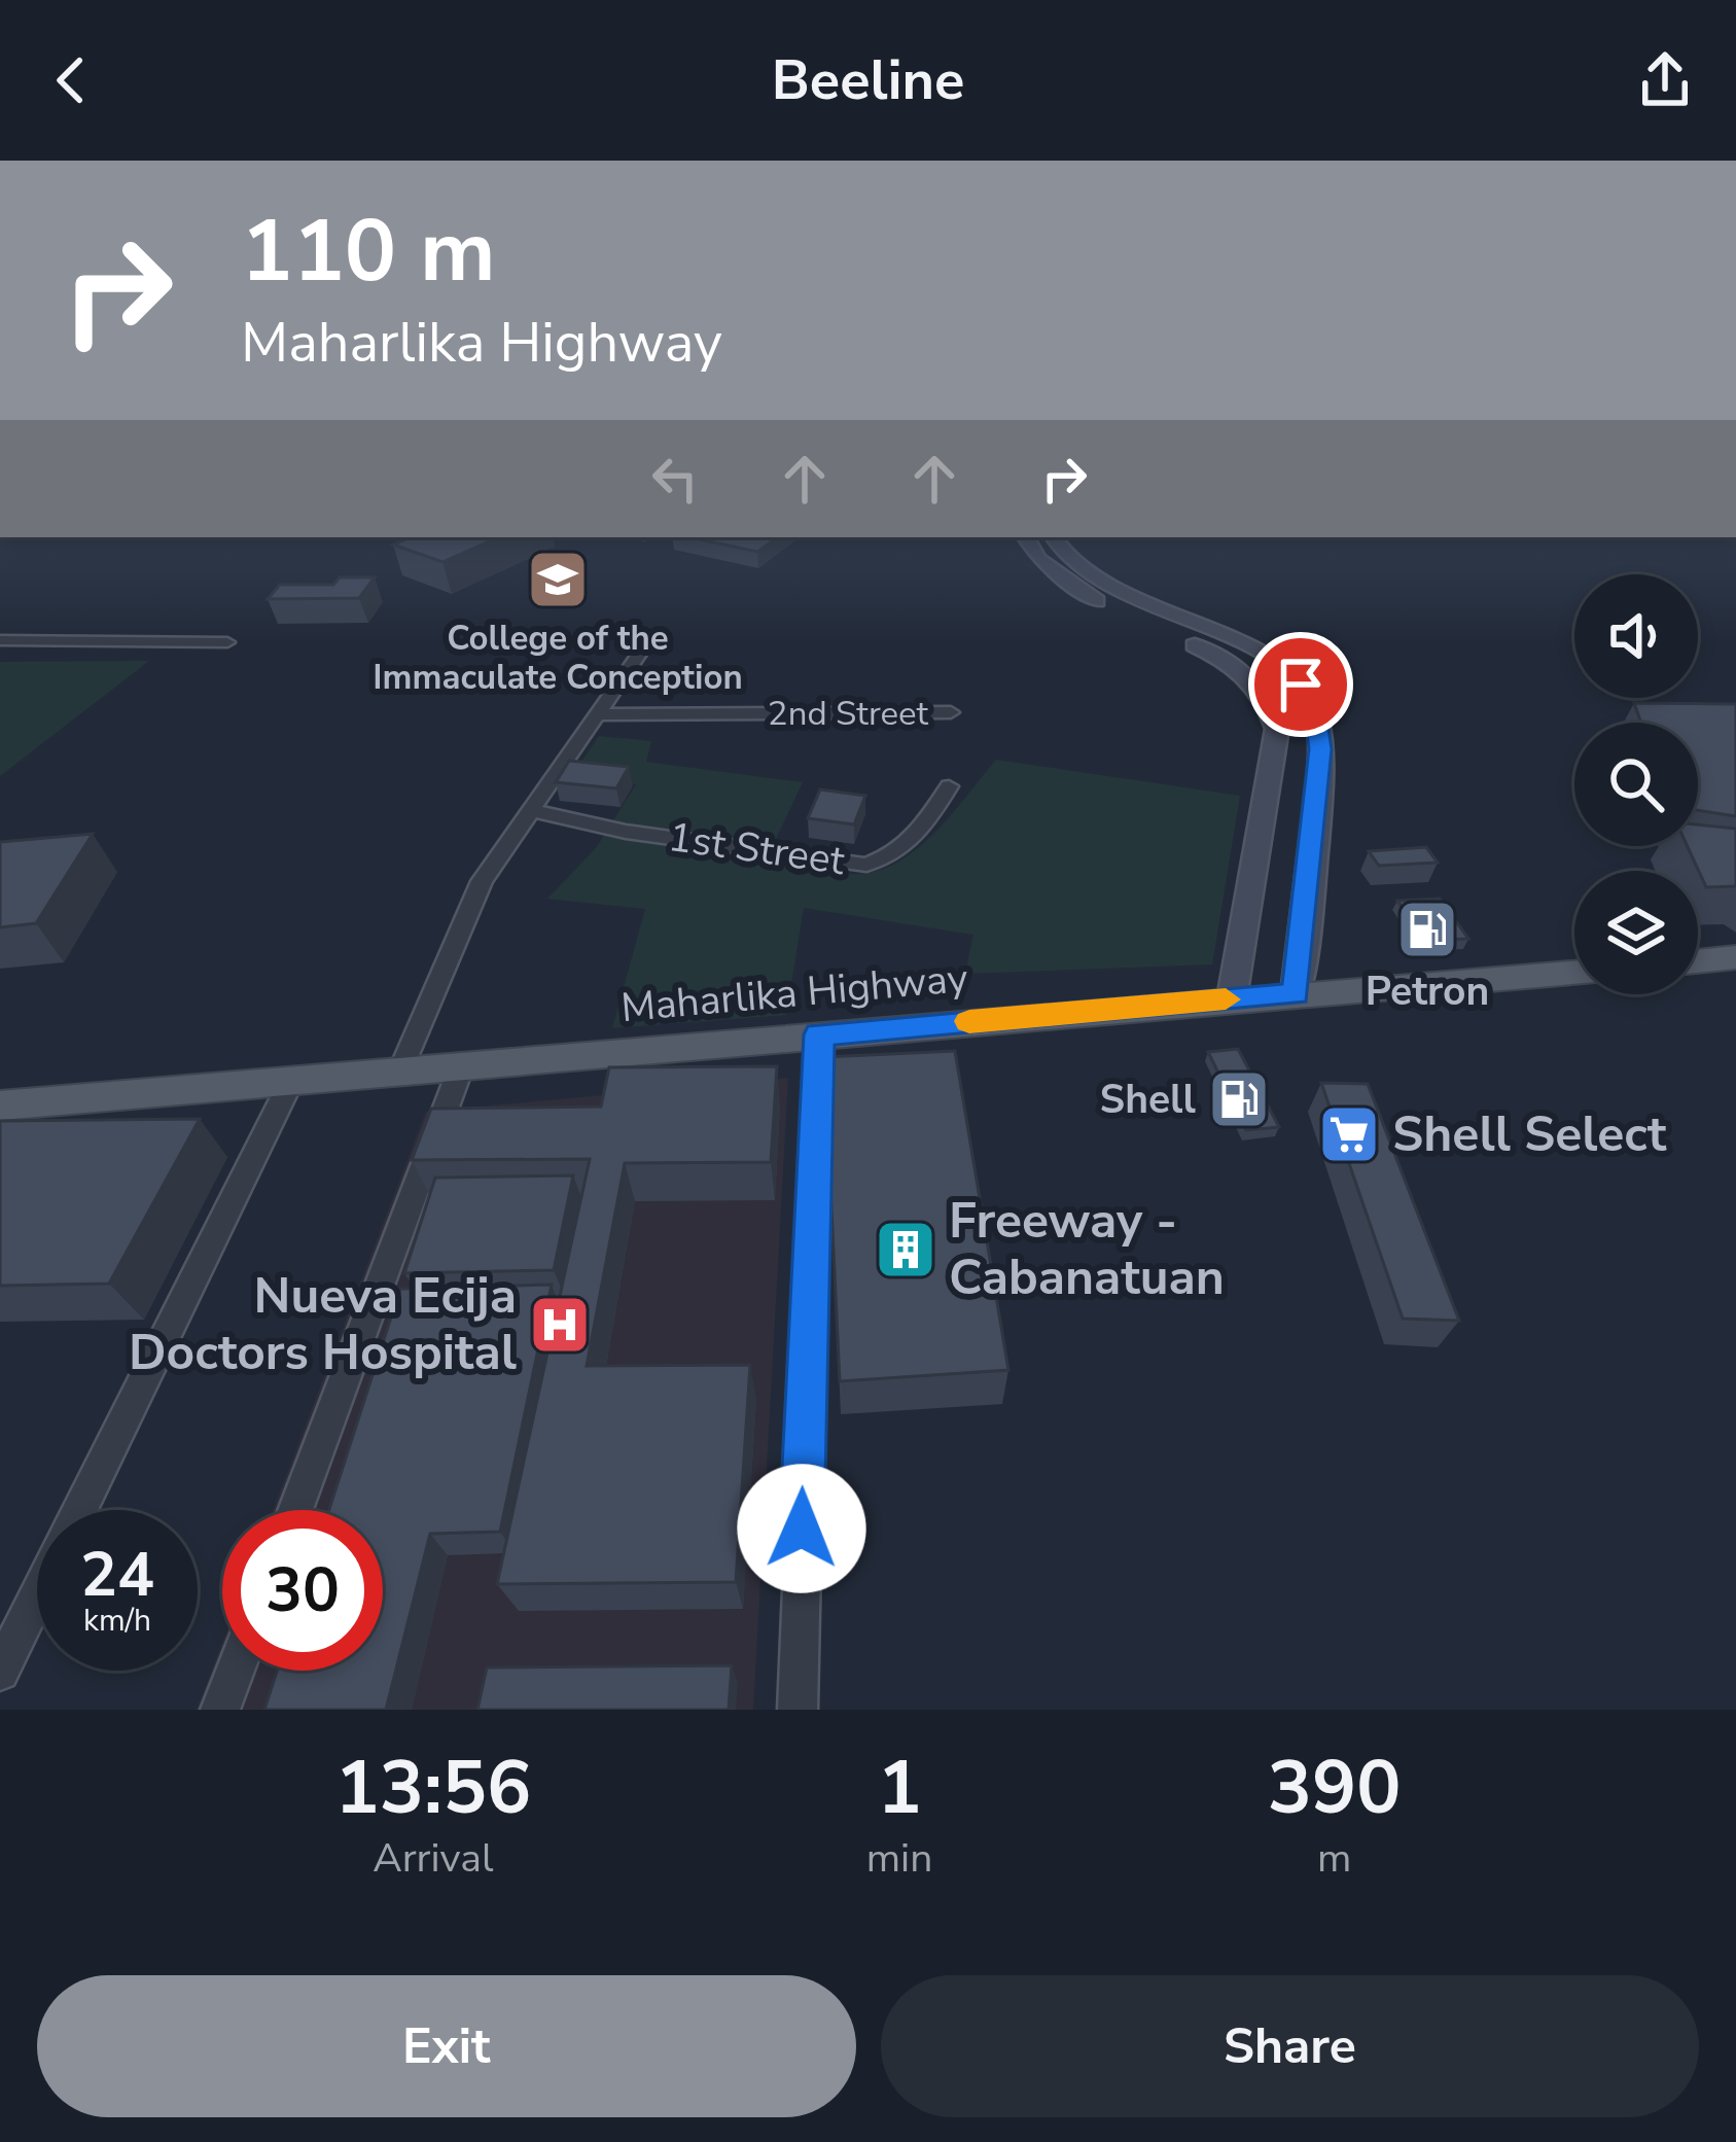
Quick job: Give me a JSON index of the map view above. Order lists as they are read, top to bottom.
{
  "streets": {
    "main road": ["Maharlika Highway"],
    "street": ["2nd Street", "1st Street"]
  },
  "places": {
    "school or university": ["College of the Immaculate Conception"],
    "fuel station": ["Petron", "Shell"],
    "supermarket": ["Shell Select"],
    "building": ["Freeway - Cabanatuan"],
    "hospital": ["Nueva Ecija Doctors Hospital"]
  },
  "page": {
    "header": "Beeline",
    "turn": ["110 m", "Maharlika Highway"],
    "speed": "24 km/h",
    "limit": "30",
    "eta": [
      "13:56",
      "Arrival",
      "1",
      "min",
      "390",
      "m"
    ],
    "buttons": ["Exit", "Share"]
  }
}
